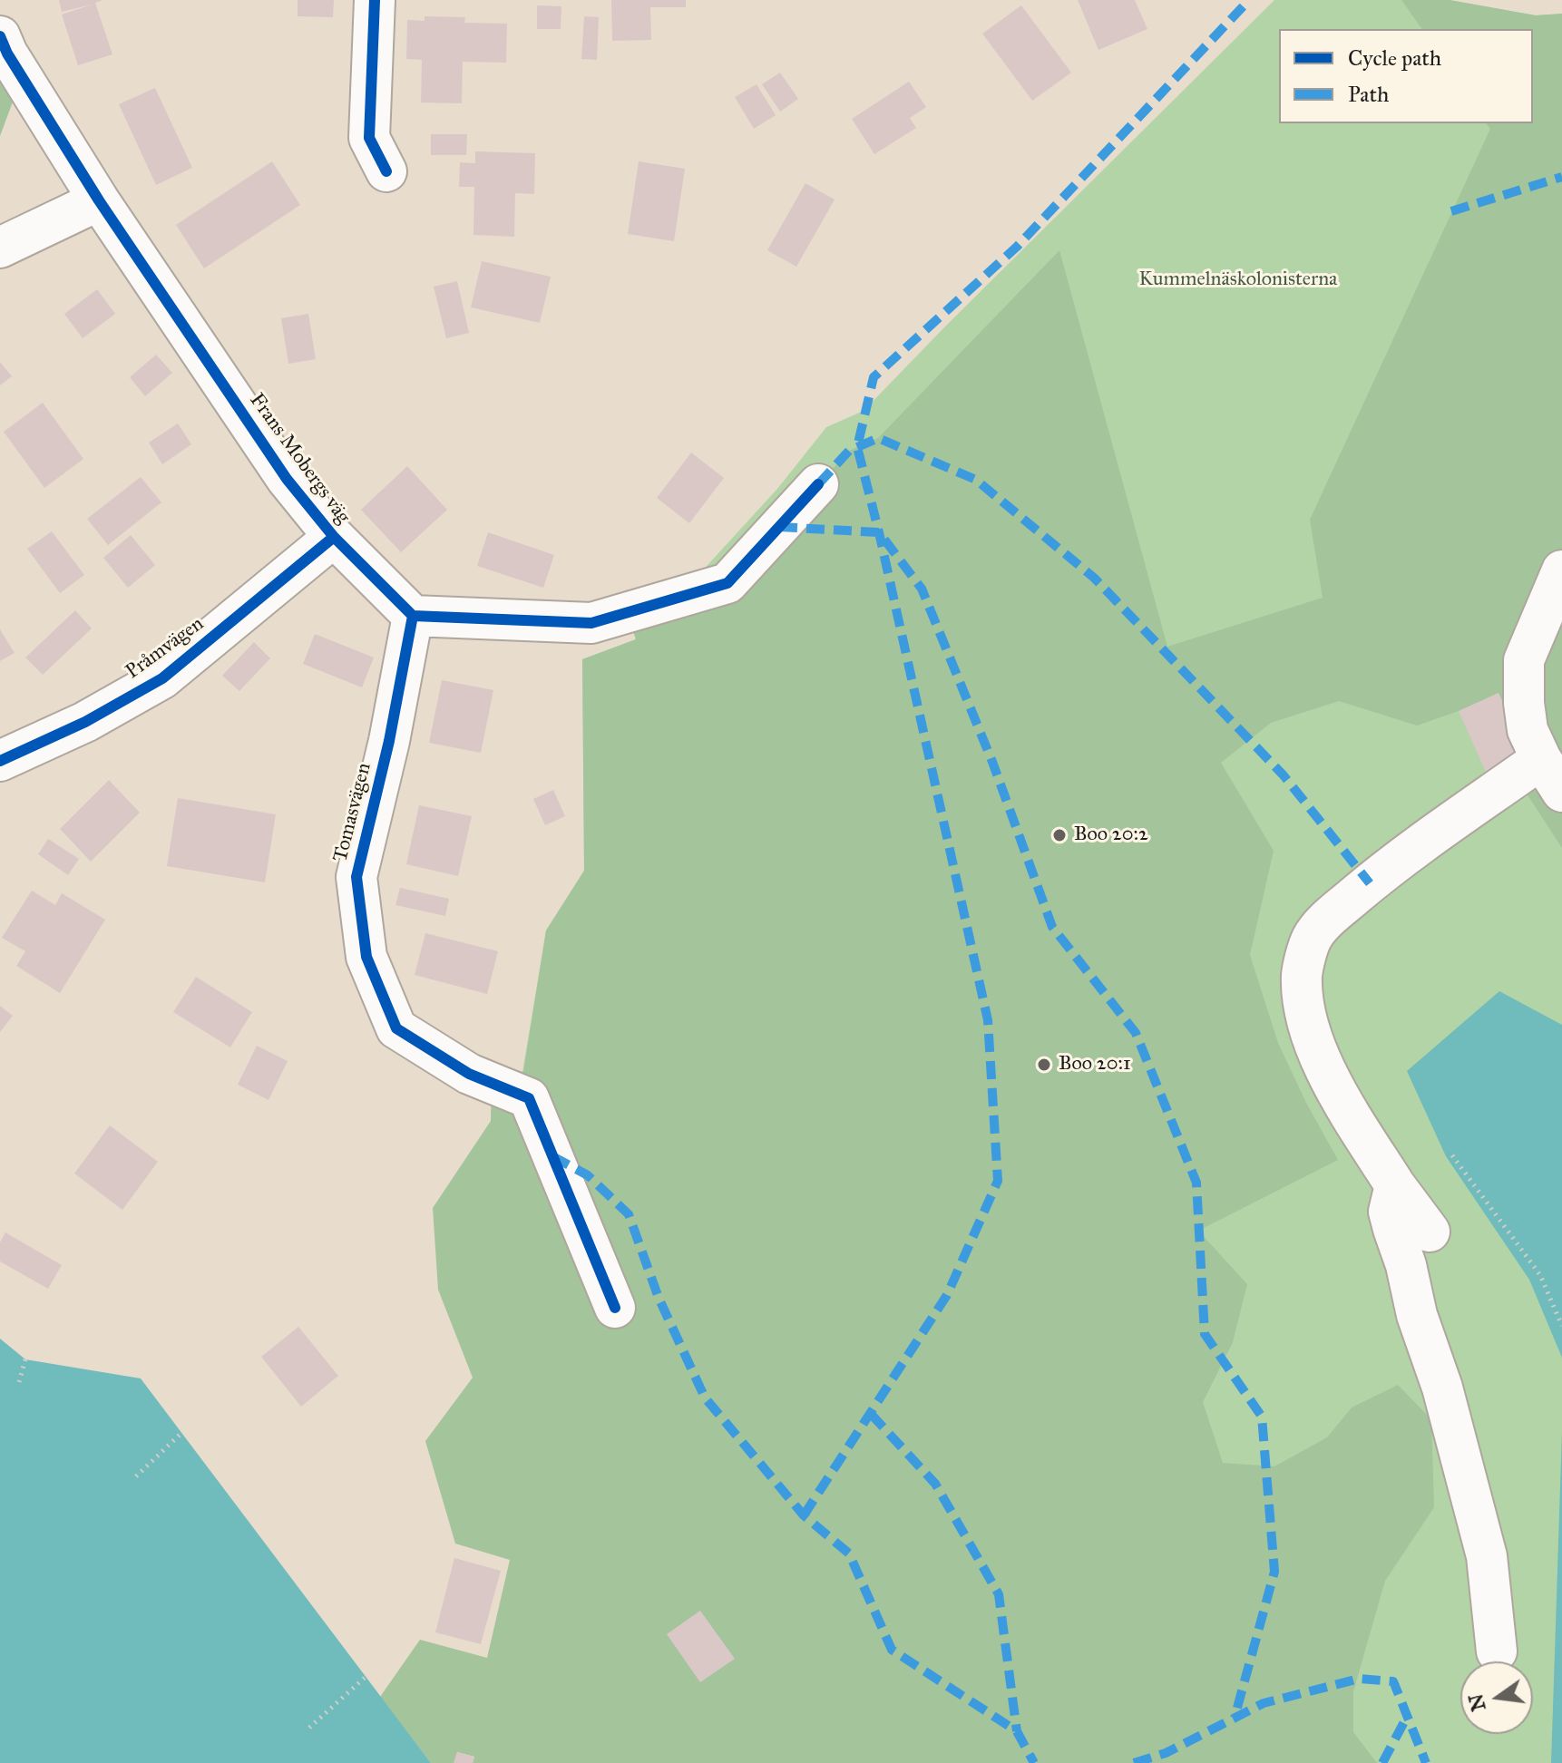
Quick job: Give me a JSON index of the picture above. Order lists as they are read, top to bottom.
{
  "streets": {
    "street": ["Frans Mobergs väg", "Pråmvägen", "Tomasvägen"]
  },
  "crossings": [
    ["Frans Mobergs väg", "Pråmvägen"],
    ["Frans Mobergs väg", "Tomasvägen"]
  ],
  "parks": ["Kummelnäskolonisterna"],
  "places": ["Boo 20:2", "Boo 20:1"],
  "legend": ["Cycle path", "Path"],
  "north": "left"
}
